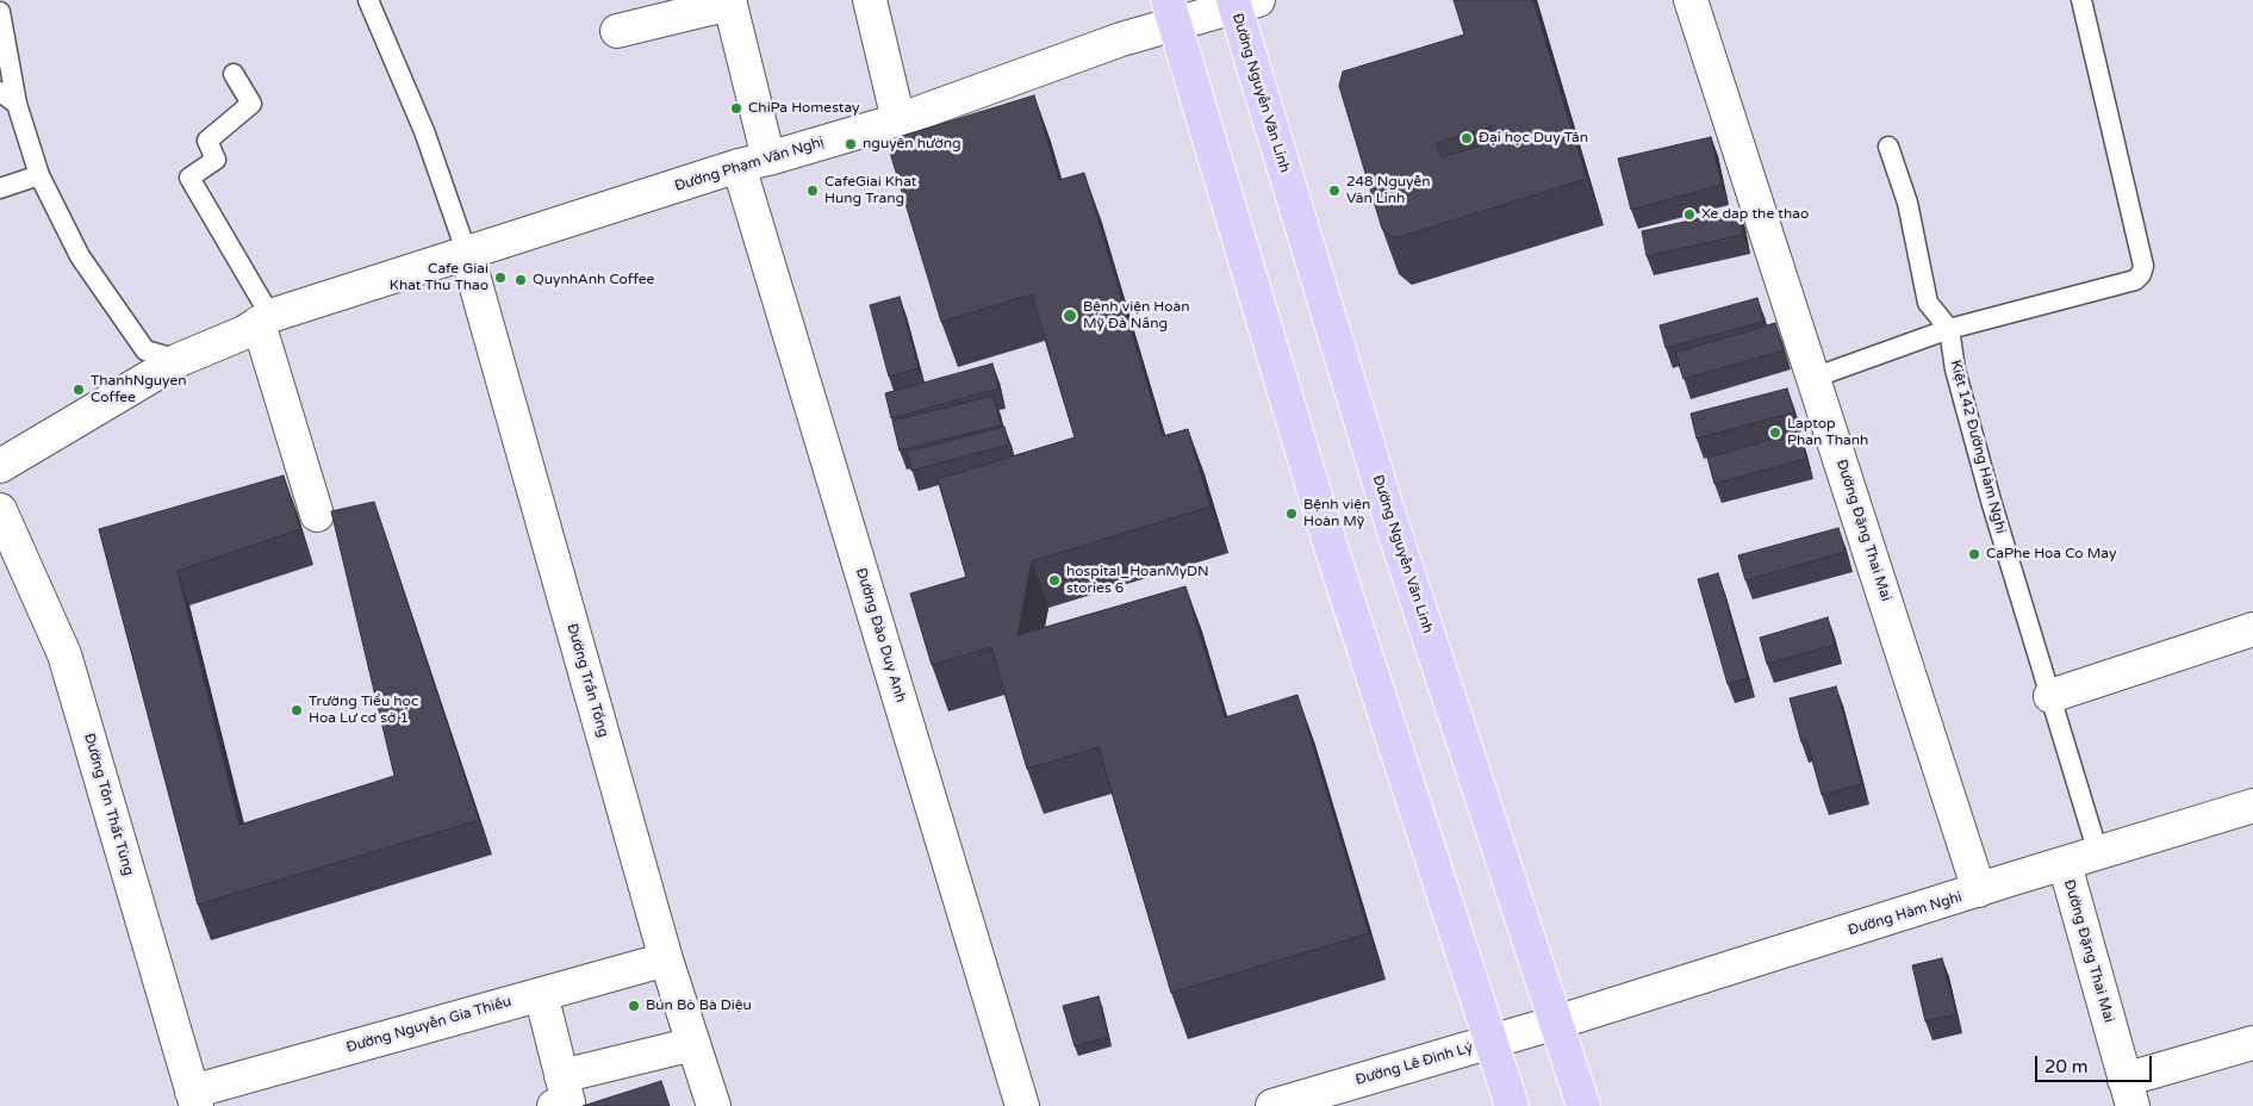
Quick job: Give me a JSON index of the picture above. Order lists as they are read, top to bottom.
{
  "streets": {
    "main road": ["Đường Nguyễn Văn Linh"],
    "street": [
      "Đường Phạm Văn Nghị",
      "Đường Đặng Thai Mai",
      "Đường Đào Duy Anh",
      "Đường Trần Tống",
      "Đường Tôn Thất Tùng",
      "Đường Hàm Nghi",
      "Đường Nguyễn Gia Thiều",
      "Đường Lê Đình Lý"
    ],
    "lane": ["Kiệt 142 Đường Hàm Nghi"]
  },
  "crossings": [
    ["Đường Nguyễn Văn Linh", "Đường Phạm Văn Nghị"],
    ["Đường Nguyễn Văn Linh", "Đường Hàm Nghi"],
    ["Đường Nguyễn Văn Linh", "Đường Lê Đình Lý"],
    ["Đường Phạm Văn Nghị", "Đường Đào Duy Anh"],
    ["Đường Phạm Văn Nghị", "Đường Trần Tống"],
    ["Kiệt 142 Đường Hàm Nghi", "Đường Hàm Nghi"],
    ["Đường Đặng Thai Mai", "Đường Hàm Nghi"],
    ["Đường Trần Tống", "Đường Nguyễn Gia Thiều"],
    ["Đường Tôn Thất Tùng", "Đường Nguyễn Gia Thiều"],
    ["Đường Hàm Nghi", "Đường Lê Đình Lý"]
  ],
  "places": [
    "ChiPa Homestay",
    "Đại học Duy Tân",
    "nguyên hường",
    "CafeGiai Khat Hung Trang",
    "248 Nguyễn Văn Linh",
    "Xe dap the thao",
    "Cafe Giai Khat Thu Thao",
    "QuynhAnh Coffee",
    "Bệnh viện Hoàn Mỹ Đà Nẵng",
    "ThanhNguyen Coffee",
    "Laptop Phan Thanh",
    "Bệnh viện Hoàn Mỹ",
    "CaPhe Hoa Co May",
    "hospital_HoanMyDN stories 6",
    "Trường Tiểu học Hoa Lư cơ sở 1",
    "Bún Bò Bà Diệu"
  ],
  "scale_bar": "20 m"
}
